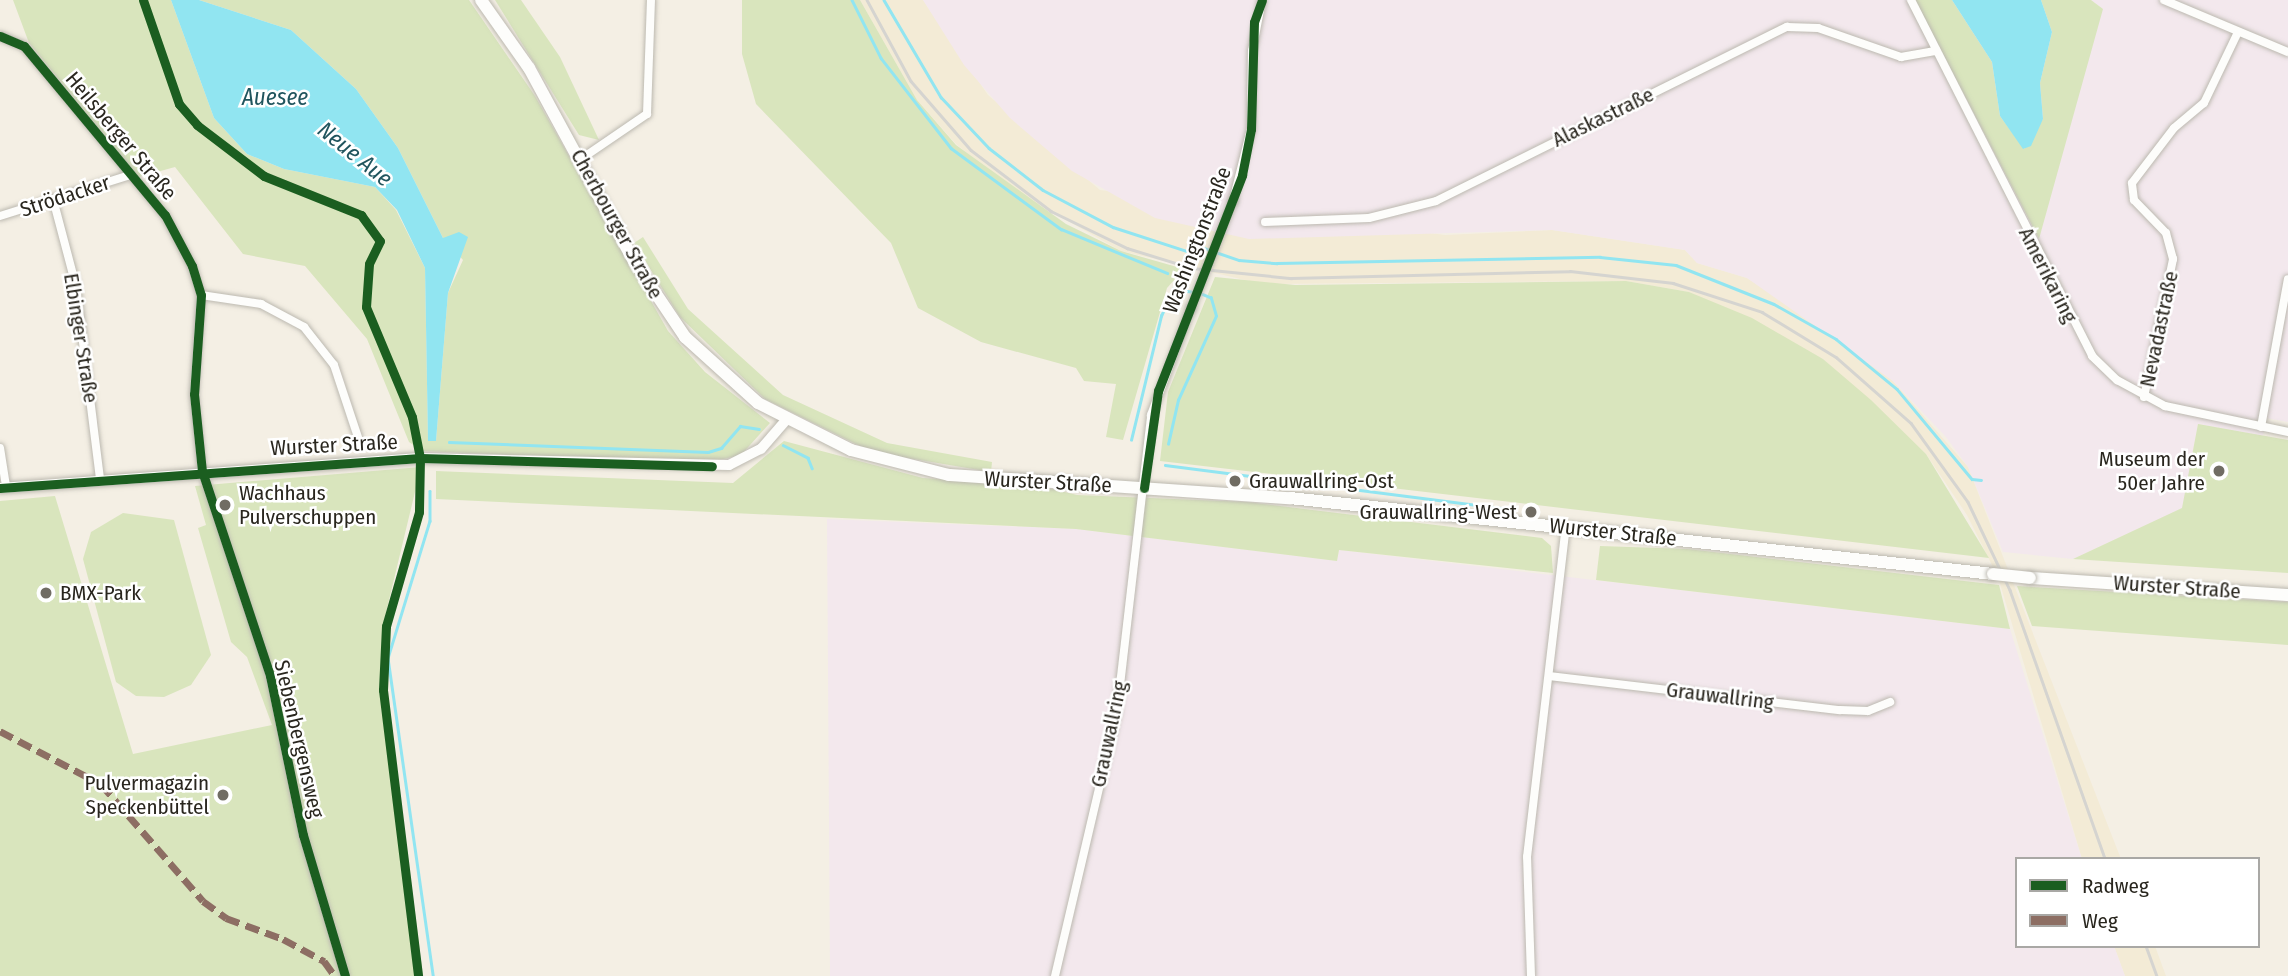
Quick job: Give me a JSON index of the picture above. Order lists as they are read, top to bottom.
{
  "streets": {
    "main road": ["Cherbourger Straße", "Wurster Straße"],
    "street": [
      "Alaskastraße",
      "Heilsberger Straße",
      "Strödacker",
      "Washingtonstraße",
      "Amerikaring",
      "Nevadastraße",
      "Elbinger Straße",
      "Grauwallring",
      "Siebenbergensweg"
    ]
  },
  "crossings": [
    ["Alaskastraße", "Amerikaring"],
    ["Heilsberger Straße", "Strödacker"],
    ["Heilsberger Straße", "Wurster Straße"],
    ["Heilsberger Straße", "Siebenbergensweg"],
    ["Strödacker", "Elbinger Straße"],
    ["Cherbourger Straße", "Wurster Straße"],
    ["Washingtonstraße", "Wurster Straße"],
    ["Washingtonstraße", "Grauwallring"],
    ["Amerikaring", "Nevadastraße"],
    ["Elbinger Straße", "Wurster Straße"],
    ["Wurster Straße", "Grauwallring"],
    ["Wurster Straße", "Siebenbergensweg"]
  ],
  "water": ["Auesee", "Neue Aue"],
  "places": [
    "Museum der 50er Jahre",
    "Grauwallring-Ost",
    "Wachhaus Pulverschuppen",
    "Grauwallring-West",
    "BMX-Park",
    "Pulvermagazin Speckenbüttel"
  ],
  "legend": ["Radweg", "Weg"]
}
